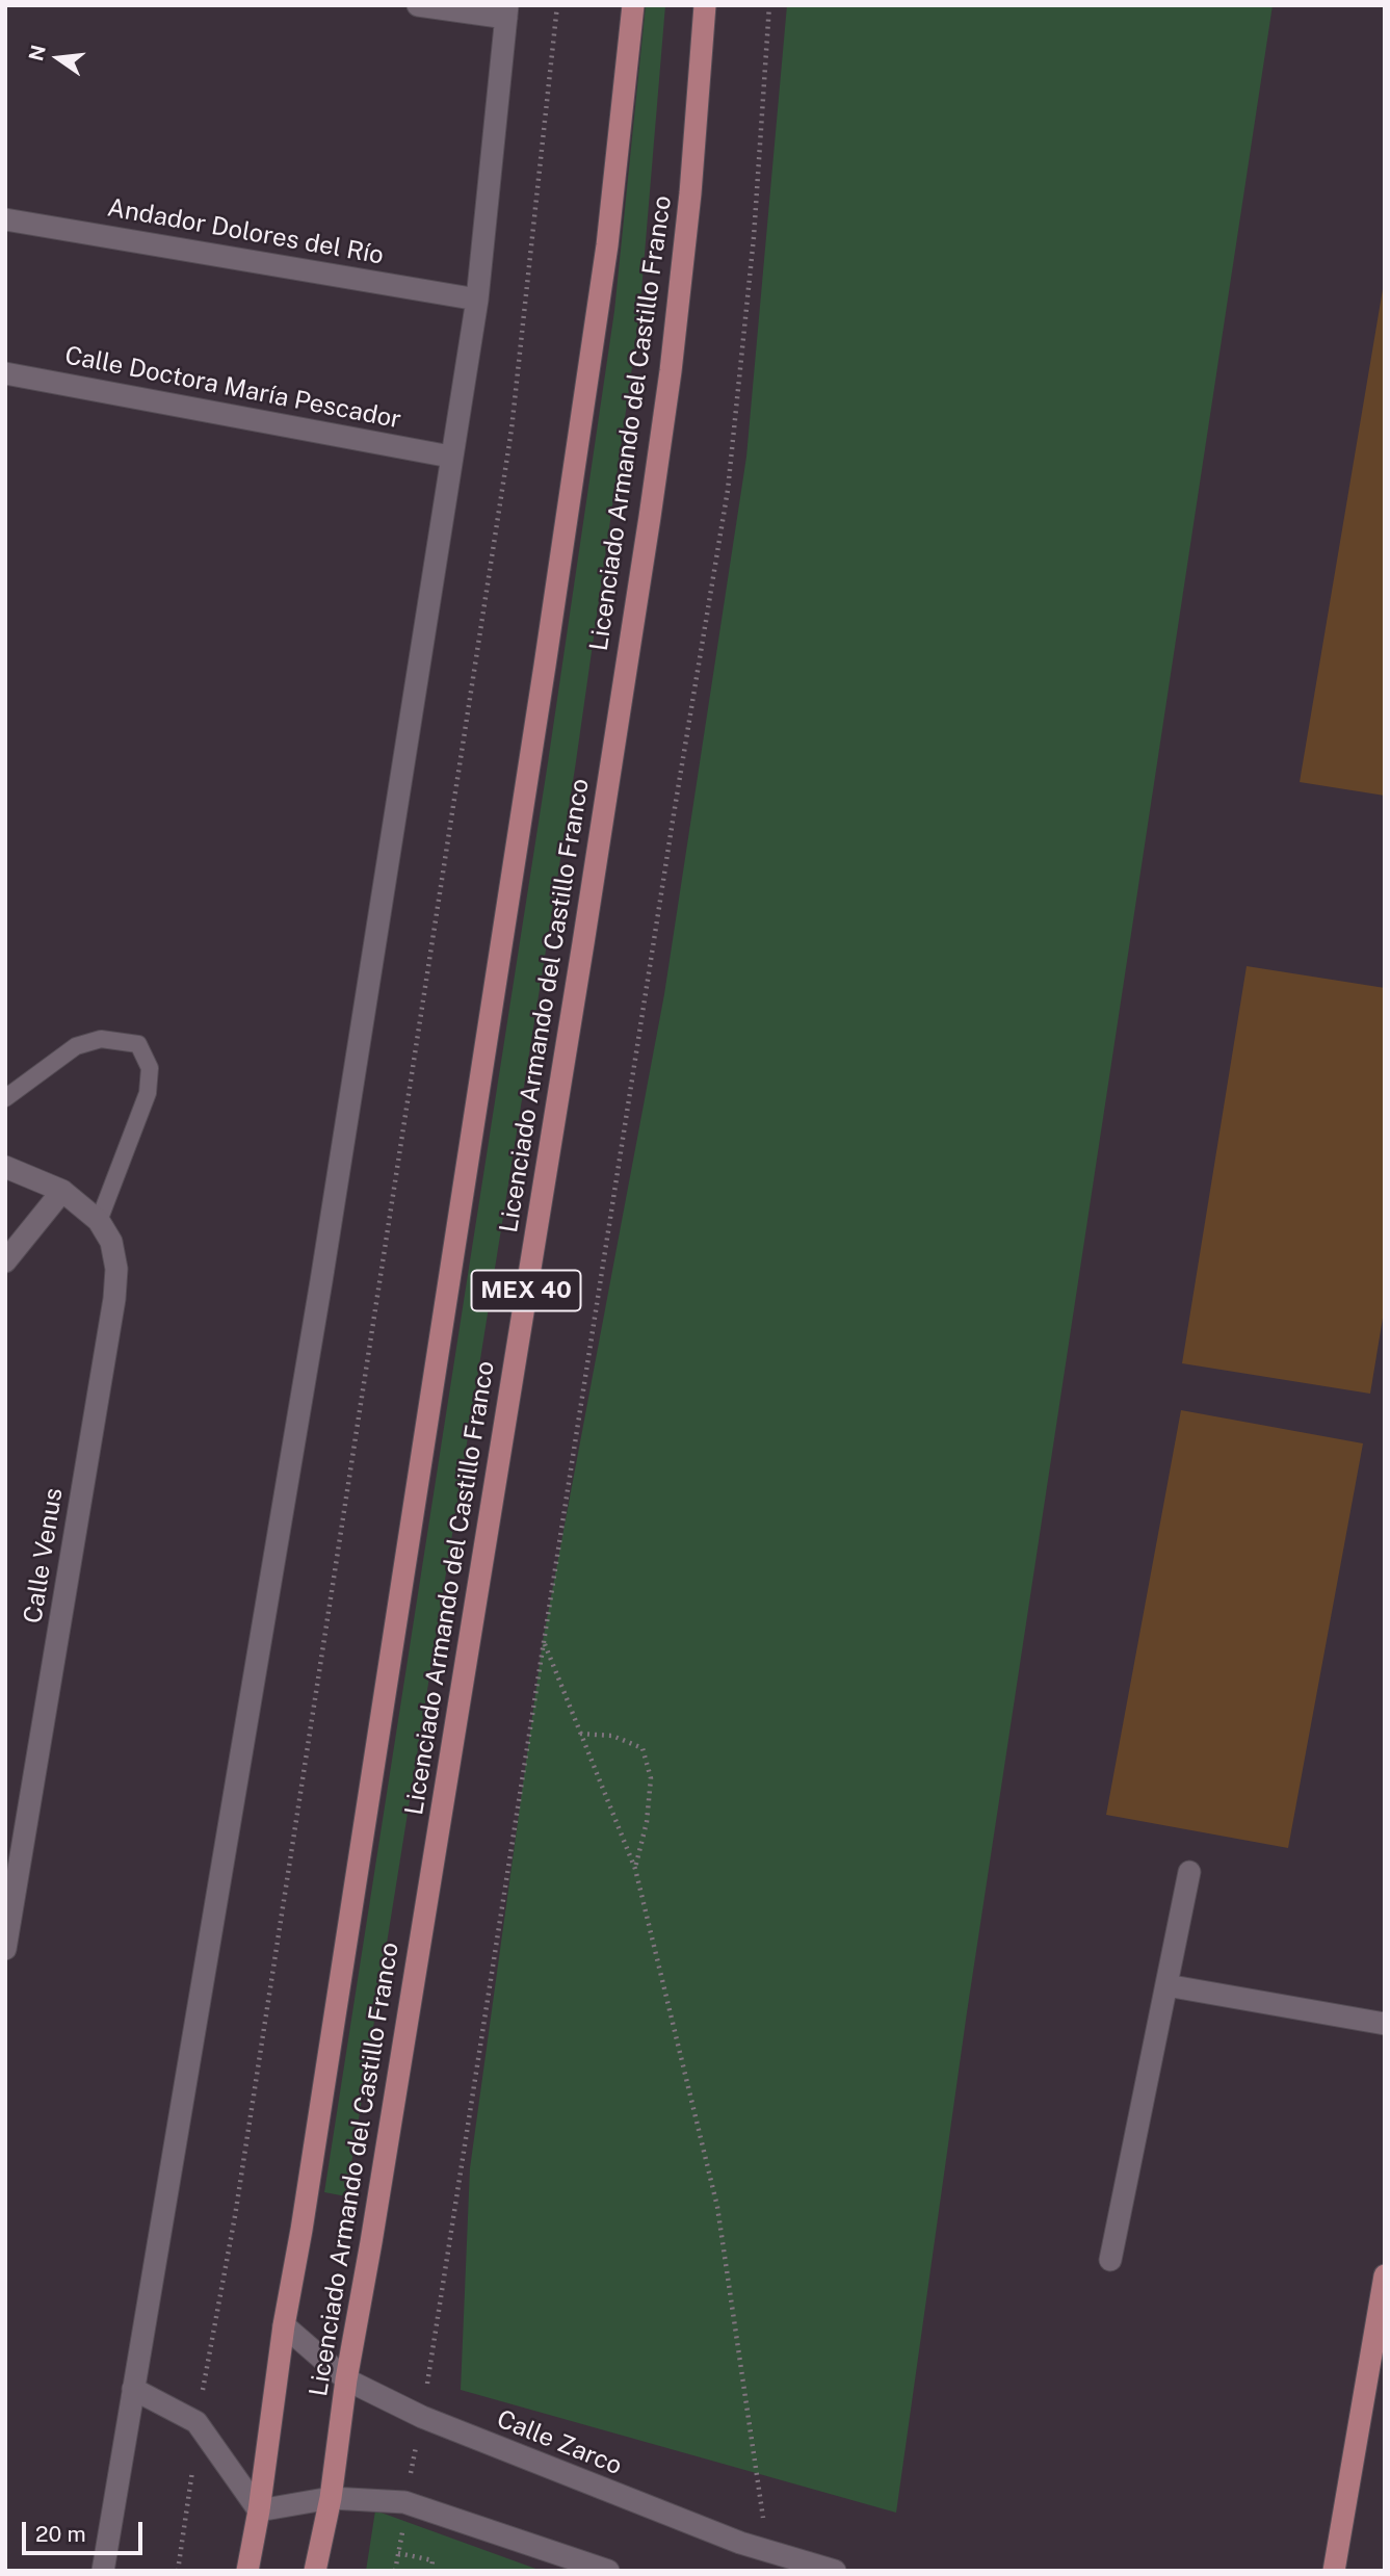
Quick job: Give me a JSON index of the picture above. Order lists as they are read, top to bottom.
{
  "streets": {
    "main road": ["Licenciado Armando del Castillo Franco", "MEX 40"],
    "street": [
      "Andador Dolores del Río",
      "Calle Doctora María Pescador",
      "Calle Venus",
      "Calle Zarco"
    ]
  },
  "crossings": [
    ["Licenciado Armando del Castillo Franco", "Calle Zarco"]
  ],
  "scale_bar": "20 m",
  "north": "left"
}
